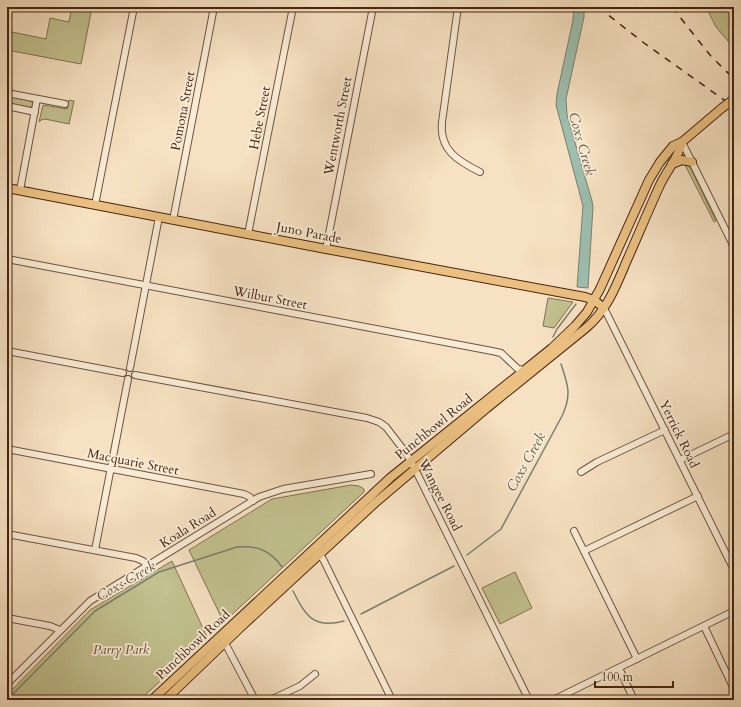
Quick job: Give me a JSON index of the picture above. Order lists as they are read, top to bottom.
{
  "streets": {
    "main road": ["Juno Parade", "Punchbowl Road"],
    "street": [
      "Pomona Street",
      "Hebe Street",
      "Wentworth Street",
      "Wilbur Street",
      "Yerrick Road",
      "Macquarie Street",
      "Wangee Road",
      "Koala Road"
    ]
  },
  "crossings": [
    ["Pomona Street", "Juno Parade"],
    ["Hebe Street", "Juno Parade"],
    ["Wentworth Street", "Juno Parade"],
    ["Juno Parade", "Punchbowl Road"],
    ["Juno Parade", "Yerrick Road"],
    ["Wilbur Street", "Punchbowl Road"],
    ["Punchbowl Road", "Yerrick Road"],
    ["Punchbowl Road", "Wangee Road"],
    ["Macquarie Street", "Koala Road"]
  ],
  "water": ["Coxs Creek"],
  "parks": ["Parry Park"],
  "scale_bar": "100 m"
}
